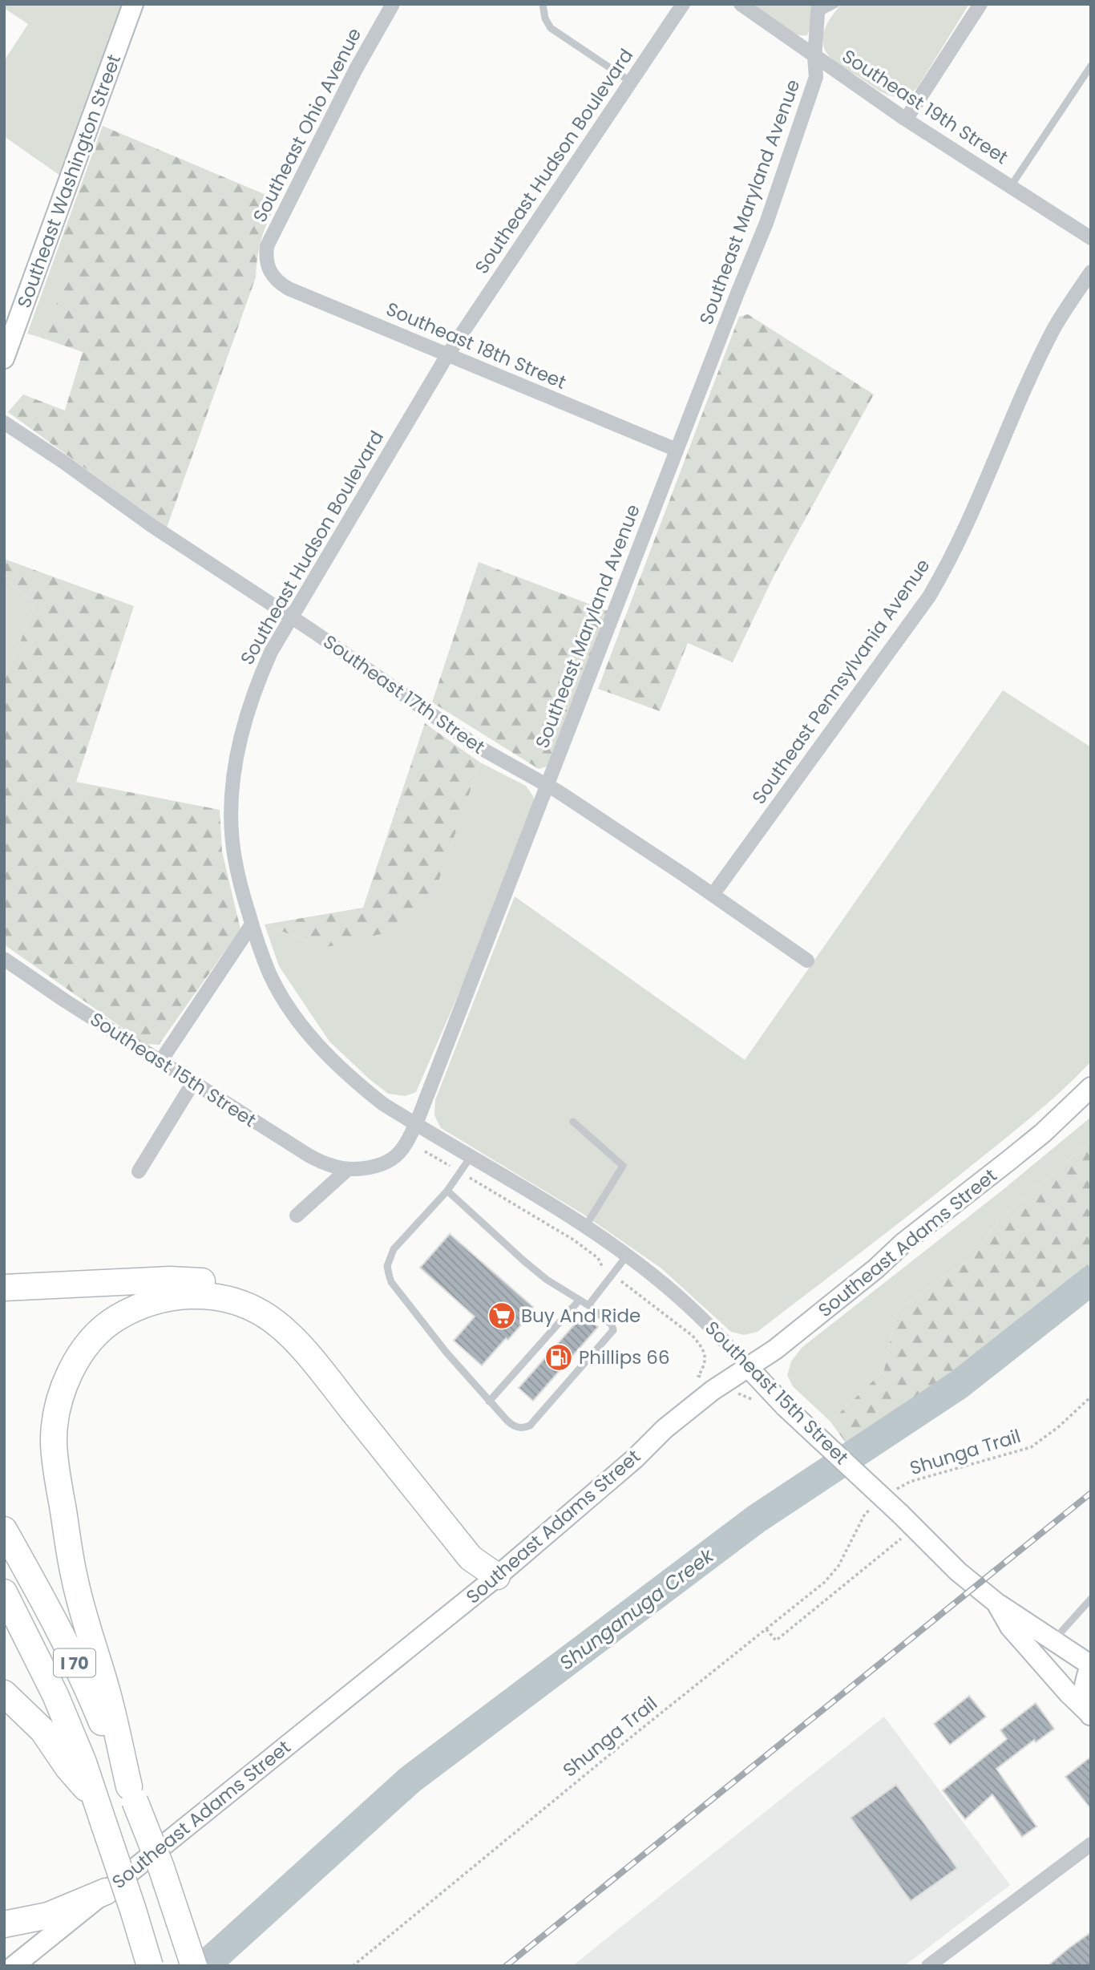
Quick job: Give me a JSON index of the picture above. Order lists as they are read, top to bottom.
{
  "streets": {
    "highway": ["I 70"],
    "main road": ["Southeast Washington Street", "Southeast 15th Street", "Southeast Adams Street"],
    "street": [
      "Southeast 19th Street",
      "Southeast Ohio Avenue",
      "Southeast Hudson Boulevard",
      "Southeast Maryland Avenue",
      "Southeast 18th Street",
      "Southeast Pennsylvania Avenue",
      "Southeast 17th Street"
    ],
    "path": ["Shunga Trail"]
  },
  "crossings": [
    ["Southeast 19th Street", "Southeast Maryland Avenue"],
    ["Southeast Ohio Avenue", "Southeast 18th Street"],
    ["Southeast Hudson Boulevard", "Southeast Maryland Avenue"],
    ["Southeast Hudson Boulevard", "Southeast 18th Street"],
    ["Southeast Hudson Boulevard", "Southeast 17th Street"],
    ["Southeast Hudson Boulevard", "Southeast 15th Street"],
    ["Southeast Maryland Avenue", "Southeast 18th Street"],
    ["Southeast Maryland Avenue", "Southeast 17th Street"],
    ["Southeast Maryland Avenue", "Southeast 15th Street"],
    ["Southeast Pennsylvania Avenue", "Southeast 17th Street"],
    ["Southeast 15th Street", "Southeast Adams Street"]
  ],
  "water": ["Shunganuga Creek"],
  "places": {
    "supermarket": ["Buy And Ride"],
    "fuel station": ["Phillips 66"]
  }
}
